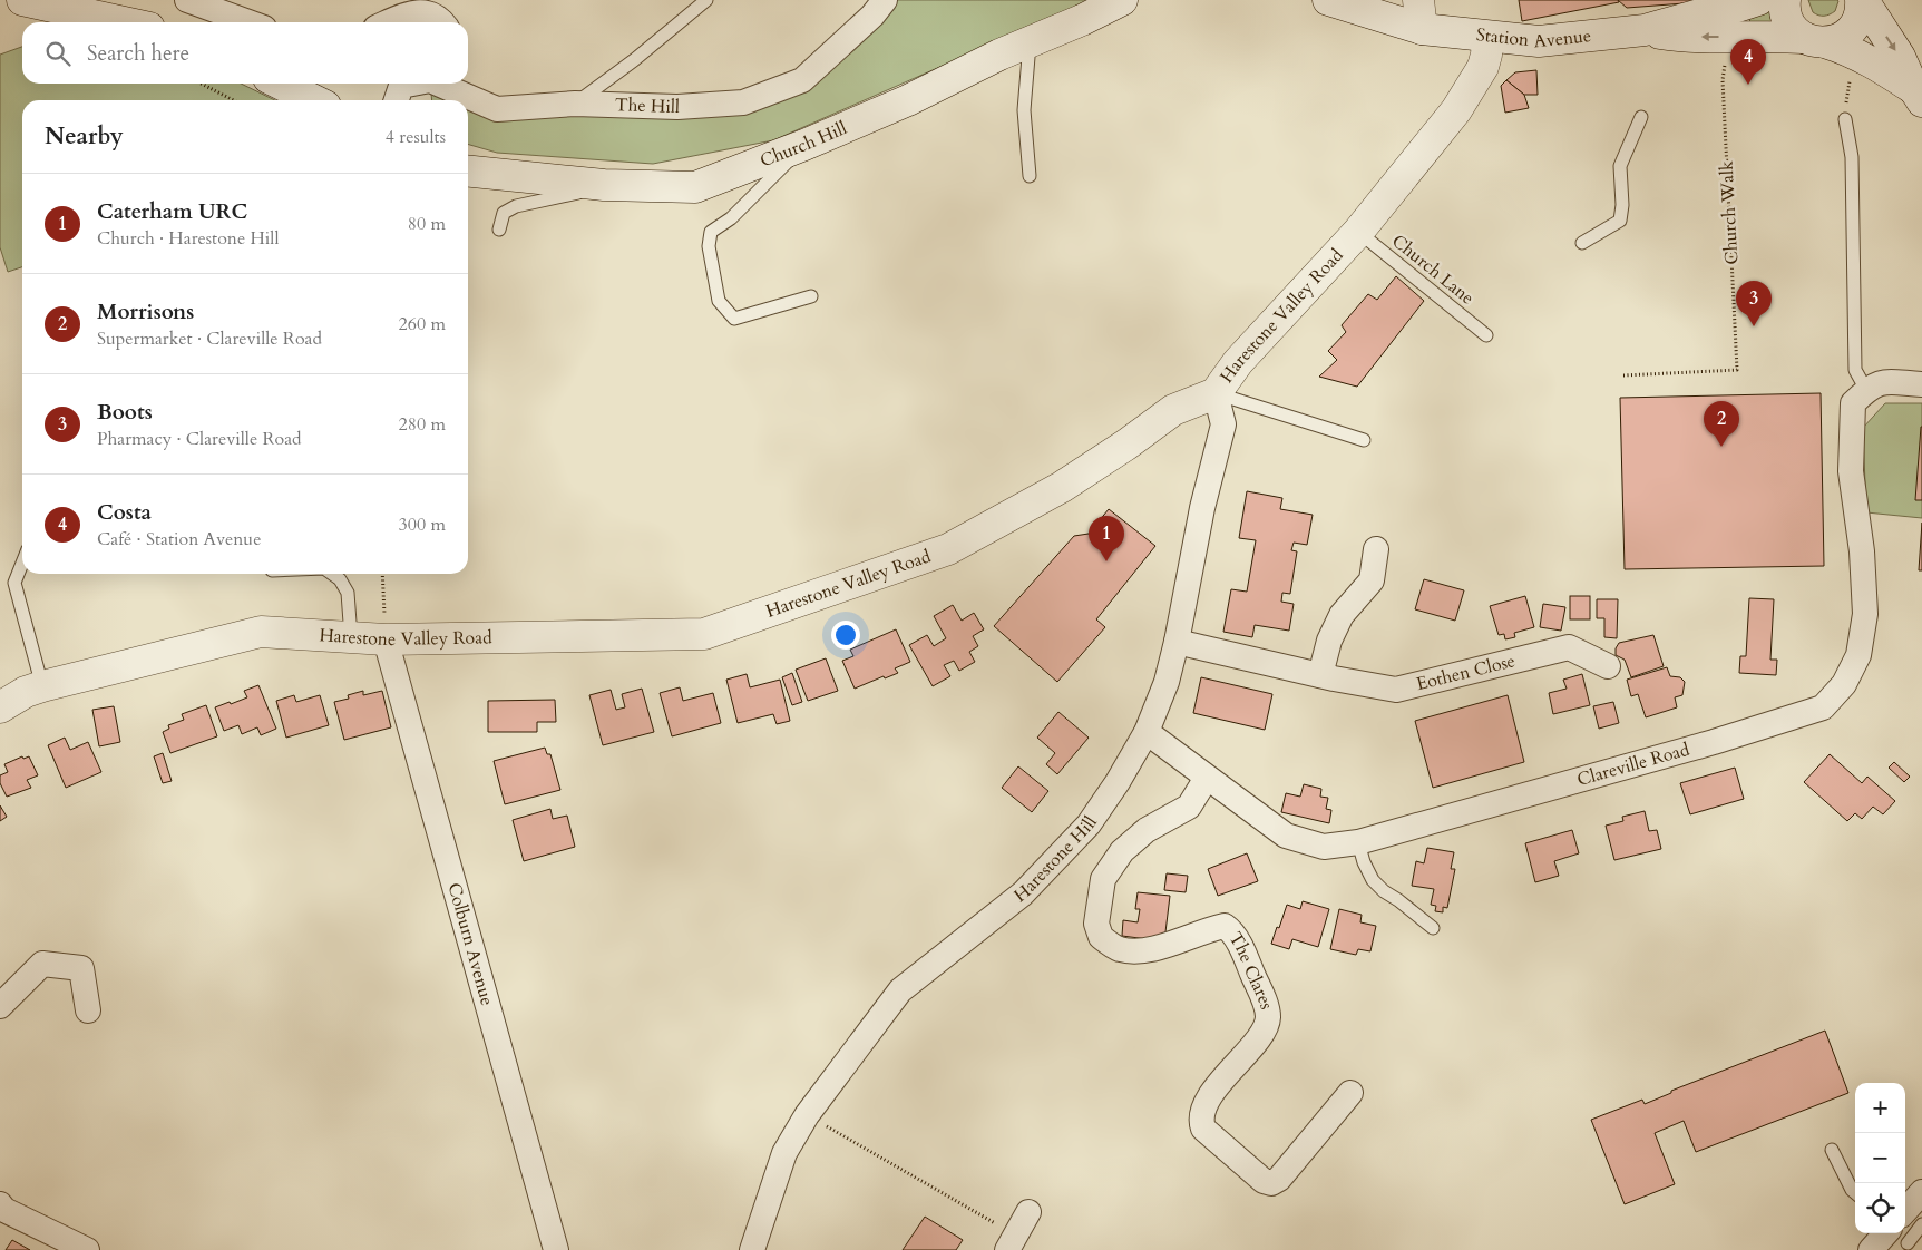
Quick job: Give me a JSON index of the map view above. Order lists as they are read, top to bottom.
{
  "streets": {
    "main road": ["Station Avenue", "Church Hill", "Harestone Valley Road"],
    "street": [
      "The Hill",
      "Eothen Close",
      "Clareville Road",
      "Harestone Hill",
      "Colburn Avenue",
      "The Clares"
    ],
    "lane": ["Church Lane"],
    "path": ["Church Walk"]
  },
  "crossings": [
    ["Station Avenue", "Church Walk"],
    ["Station Avenue", "Harestone Valley Road"],
    ["Church Lane", "Harestone Valley Road"],
    ["Harestone Valley Road", "Harestone Hill"],
    ["Harestone Valley Road", "Colburn Avenue"],
    ["Eothen Close", "Harestone Hill"],
    ["Clareville Road", "Harestone Hill"],
    ["Clareville Road", "The Clares"]
  ],
  "page": {
    "search": "Search here",
    "pins": [
      "4",
      "3",
      "2",
      "1"
    ],
    "heading": ["Nearby", "4 results"],
    "list": [
      {
        "mark": "1",
        "name": "Caterham URC",
        "note": "Church · Harestone Hill",
        "value": "80 m"
      },
      {
        "mark": "2",
        "name": "Morrisons",
        "note": "Supermarket · Clareville Road",
        "value": "260 m"
      },
      {
        "mark": "3",
        "name": "Boots",
        "note": "Pharmacy · Clareville Road",
        "value": "280 m"
      },
      {
        "mark": "4",
        "name": "Costa",
        "note": "Café · Station Avenue",
        "value": "300 m"
      }
    ],
    "map_buttons": ["+", "−"]
  }
}
